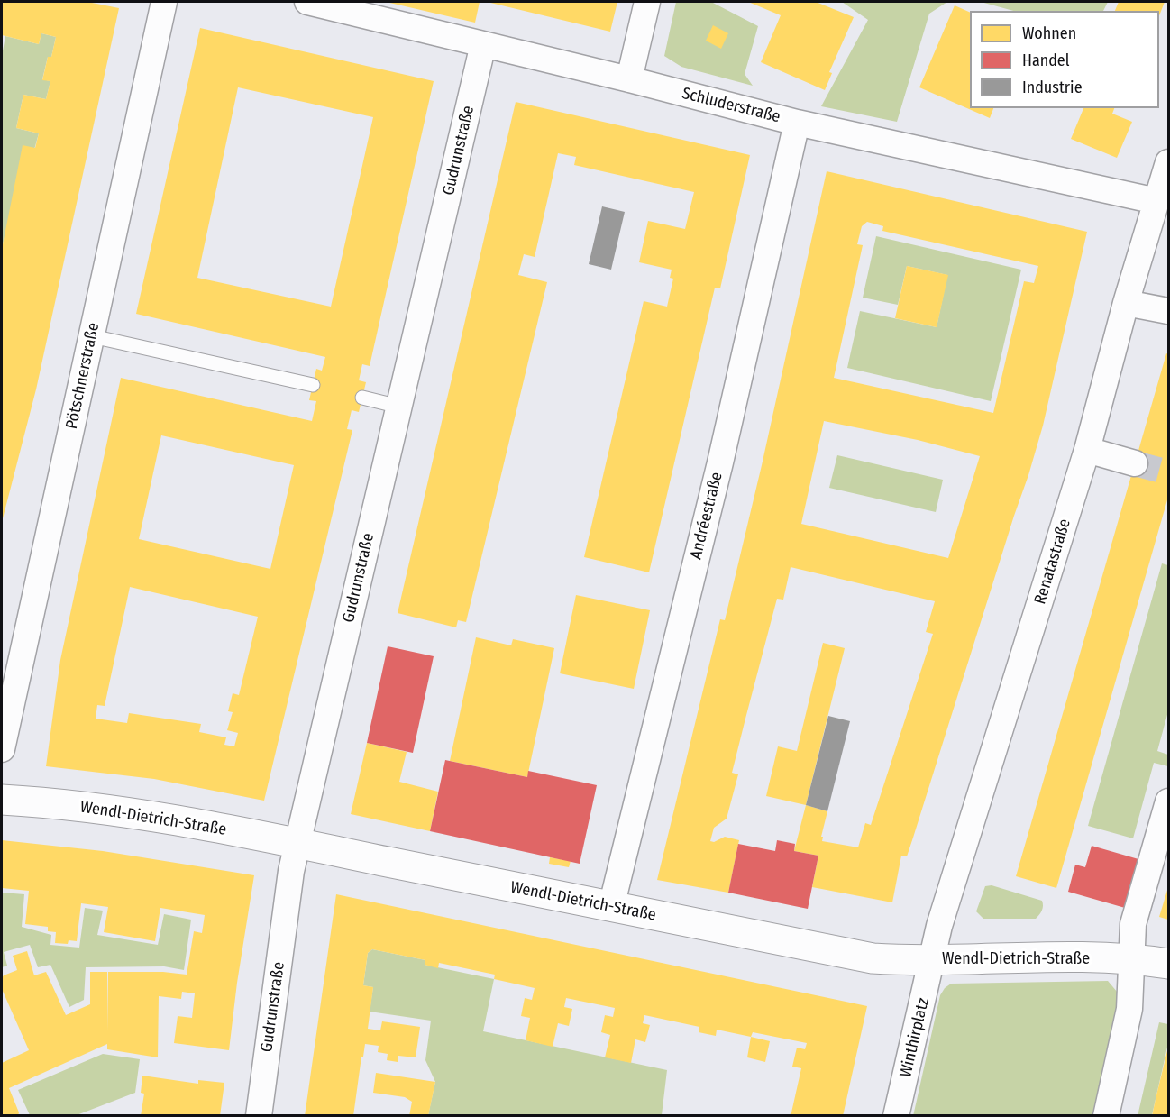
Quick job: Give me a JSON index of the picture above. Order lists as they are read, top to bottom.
{
  "streets": {
    "street": [
      "Schluderstraße",
      "Gudrunstraße",
      "Pötschnerstraße",
      "Andréestraße",
      "Renatastraße",
      "Wendl-Dietrich-Straße",
      "Winthirplatz"
    ]
  },
  "crossings": [
    ["Schluderstraße", "Gudrunstraße"],
    ["Schluderstraße", "Andréestraße"],
    ["Schluderstraße", "Renatastraße"],
    ["Gudrunstraße", "Wendl-Dietrich-Straße"],
    ["Andréestraße", "Wendl-Dietrich-Straße"],
    ["Renatastraße", "Wendl-Dietrich-Straße"],
    ["Renatastraße", "Winthirplatz"],
    ["Wendl-Dietrich-Straße", "Winthirplatz"]
  ],
  "legend": ["Wohnen", "Handel", "Industrie"]
}
